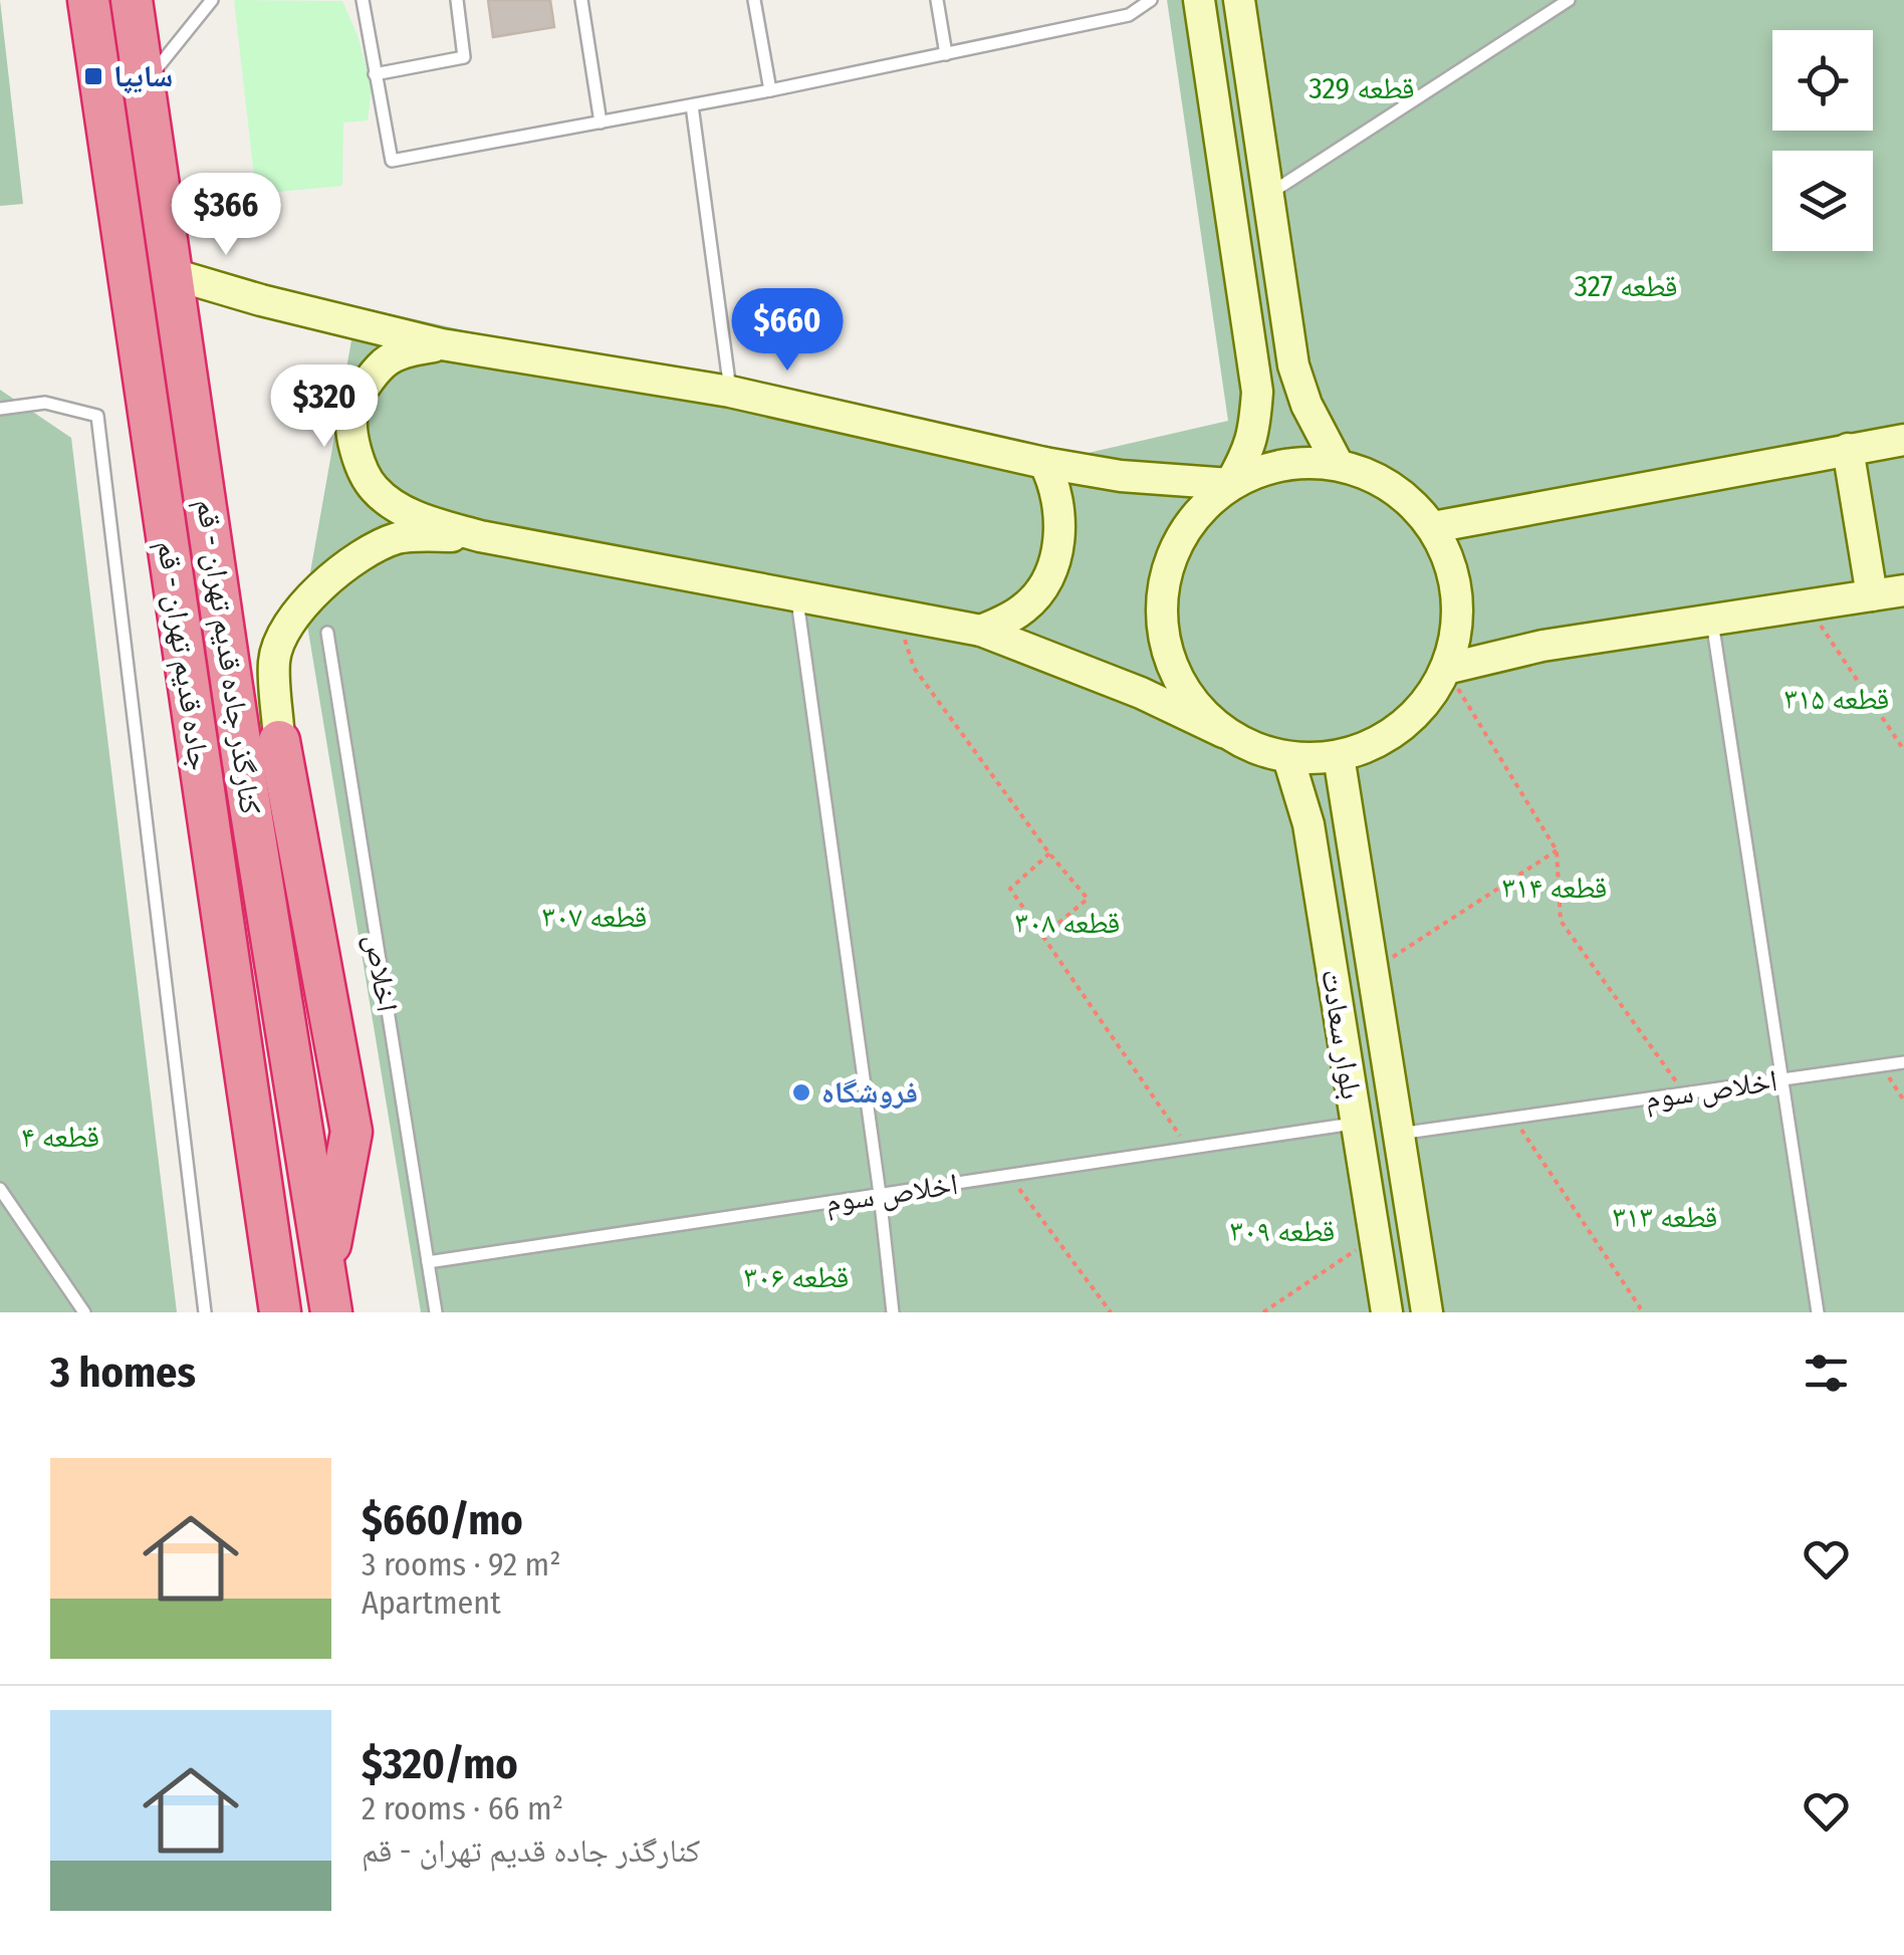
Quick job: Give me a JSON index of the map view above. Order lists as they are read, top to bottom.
{
  "streets": {
    "highway": ["جاده قدیم تهران - قم", "کنارگذر جاده قدیم تهران - قم"],
    "street": ["بلوار سعادت"],
    "lane": ["اخلاص", "اخلاص سوم"]
  },
  "crossings": [
    ["اخلاص", "اخلاص سوم"],
    ["بلوار سعادت", "اخلاص سوم"]
  ],
  "parks": [
    "قطعه 329",
    "قطعه 327",
    "قطعه ۳۱۵",
    "قطعه ۳۱۴",
    "قطعه ۳۰۷",
    "قطعه ۳۰۸",
    "قطعه ۴",
    "قطعه ۳۱۳",
    "قطعه ۳۰۹",
    "قطعه ۳۰۶"
  ],
  "places": {
    "transit": ["سایپا"],
    "other": ["فروشگاه"]
  },
  "page": {
    "price": ["$366", "$660", "$320"],
    "heading": "3 homes",
    "list": [
      {
        "name": "$660/mo",
        "note": "3 rooms · 92 m² · Apartment"
      },
      {
        "name": "$320/mo",
        "note": "2 rooms · 66 m² · کنارگذر جاده قدیم تهران - قم"
      }
    ]
  }
}
